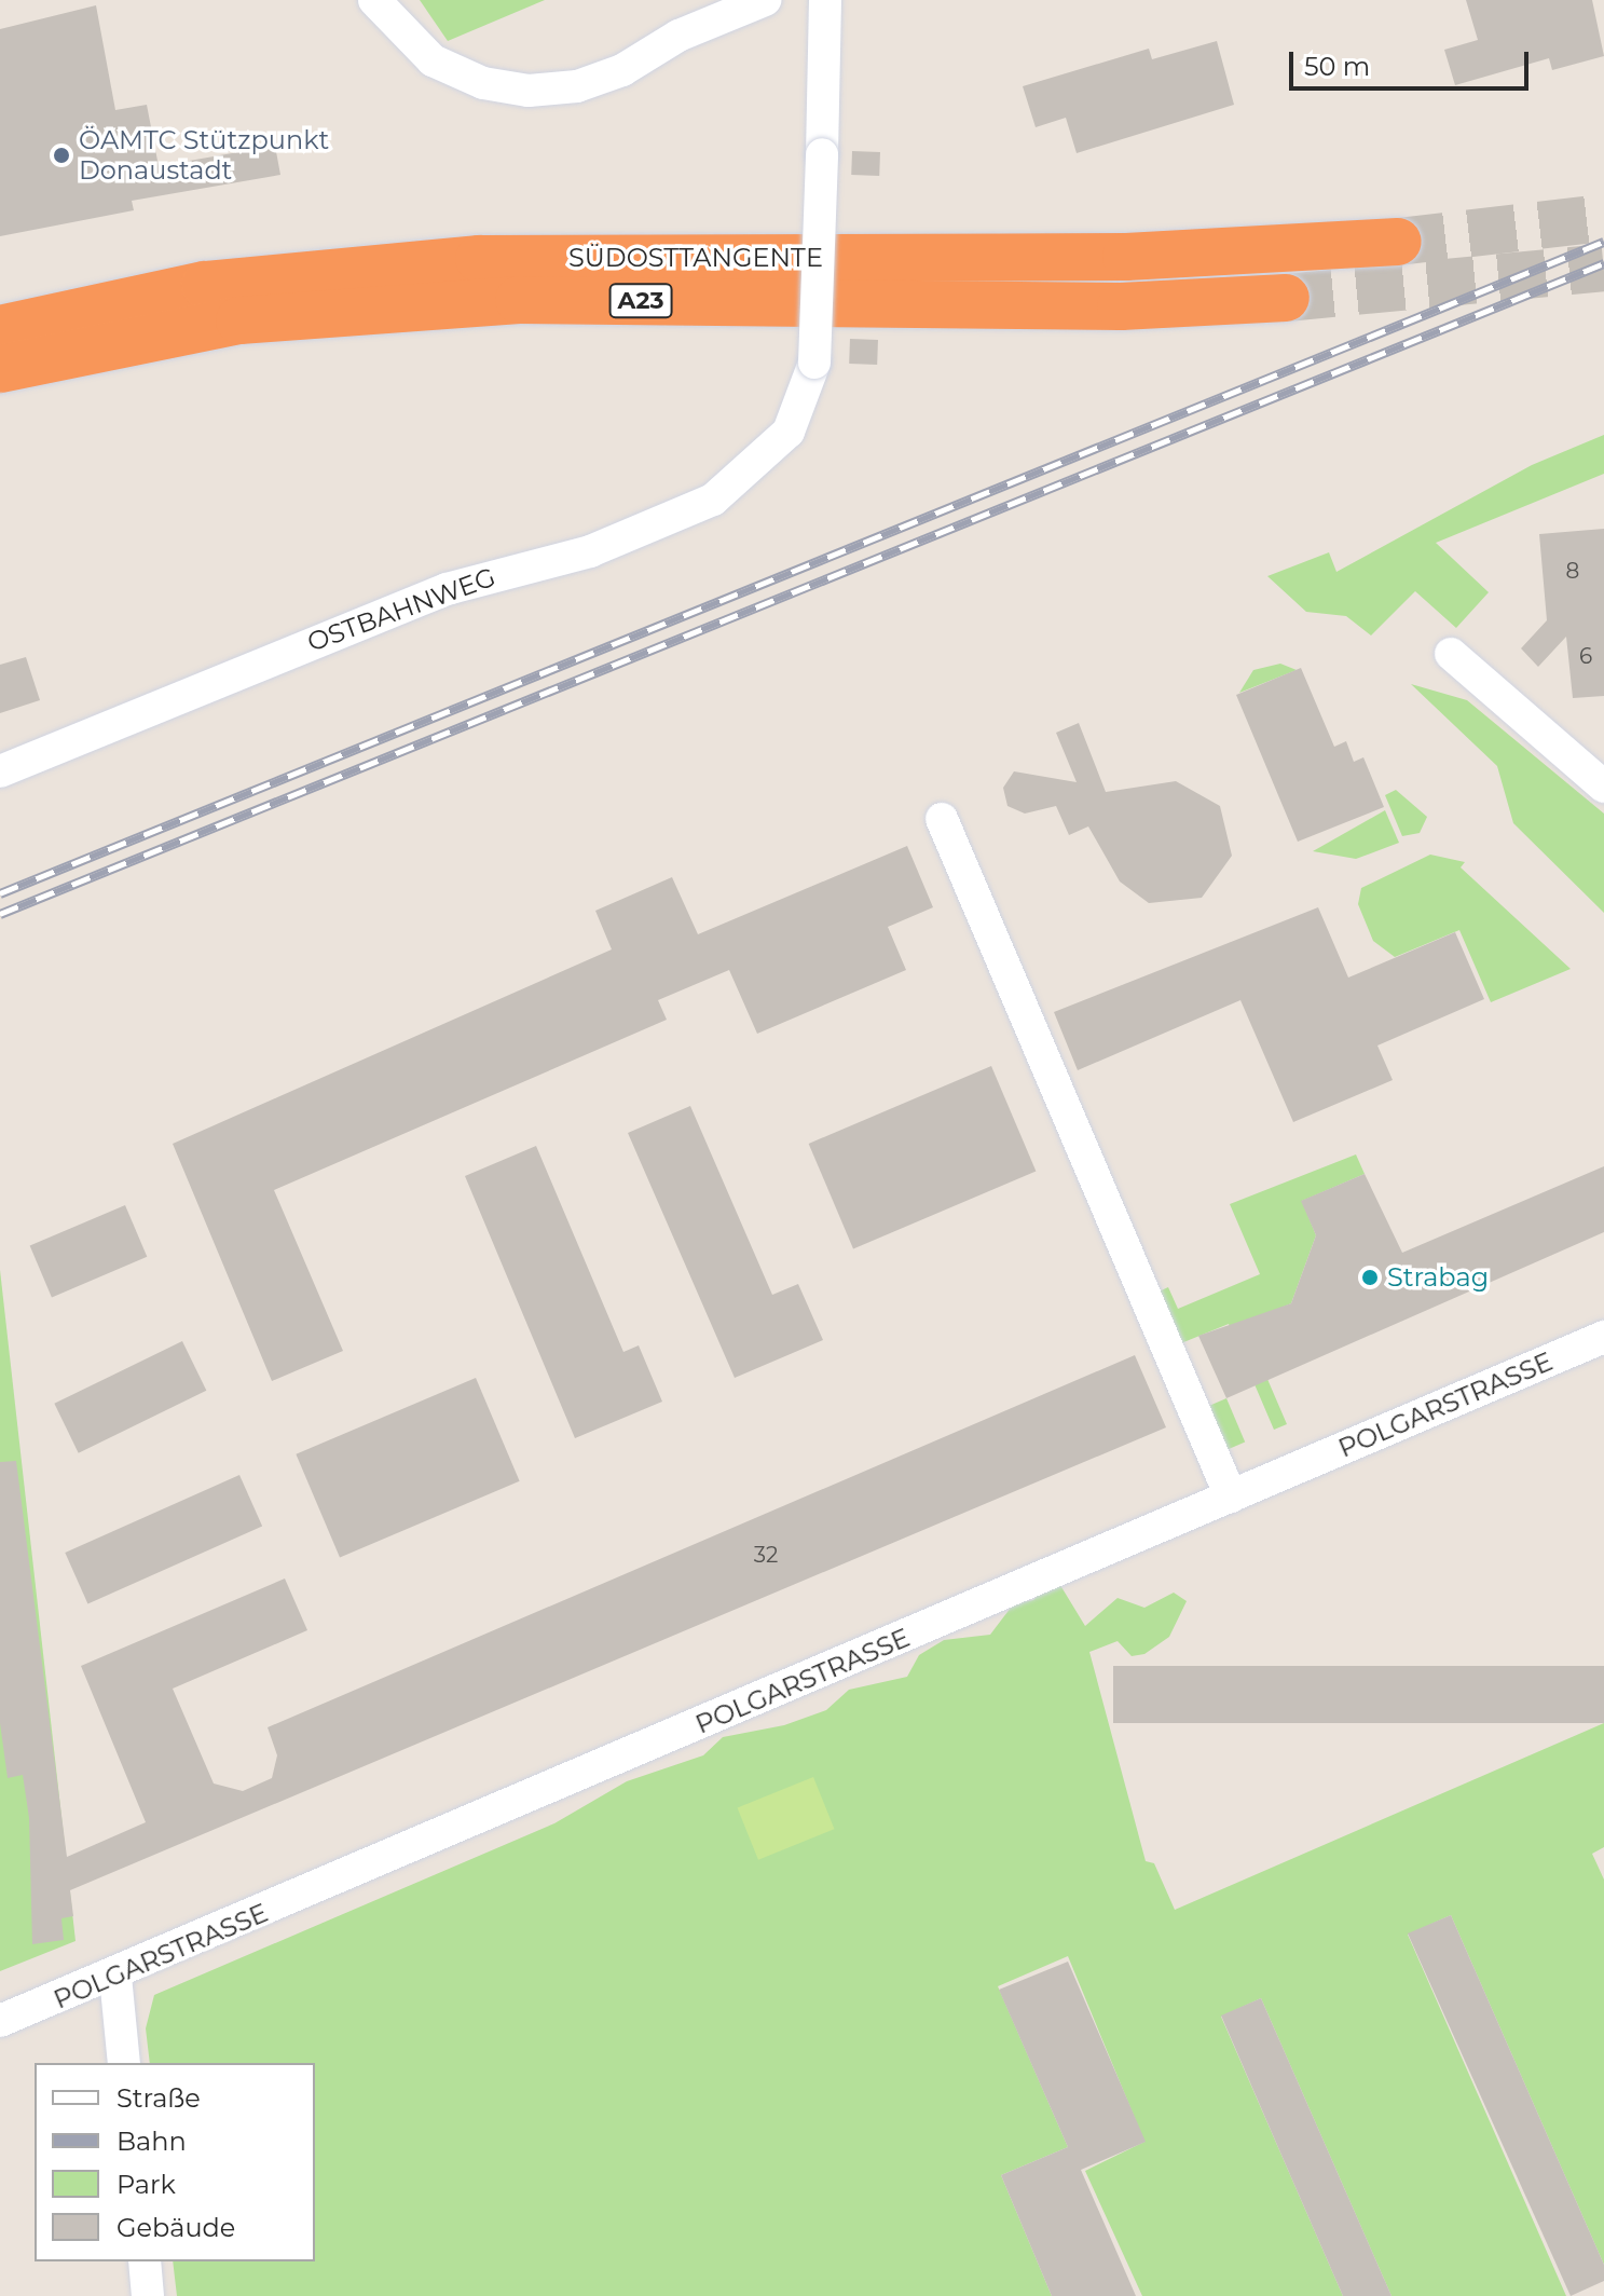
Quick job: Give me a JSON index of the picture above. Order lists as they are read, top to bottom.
{
  "streets": {
    "highway": ["SÜDOSTTANGENTE", "A23"],
    "street": ["OSTBAHNWEG", "POLGARSTRASSE"]
  },
  "places": ["ÖAMTC Stützpunkt Donaustadt", "Strabag"],
  "house_numbers": ["8", "6", "32"],
  "legend": [
    "Straße",
    "Bahn",
    "Park",
    "Gebäude"
  ],
  "scale_bar": "50 m"
}
